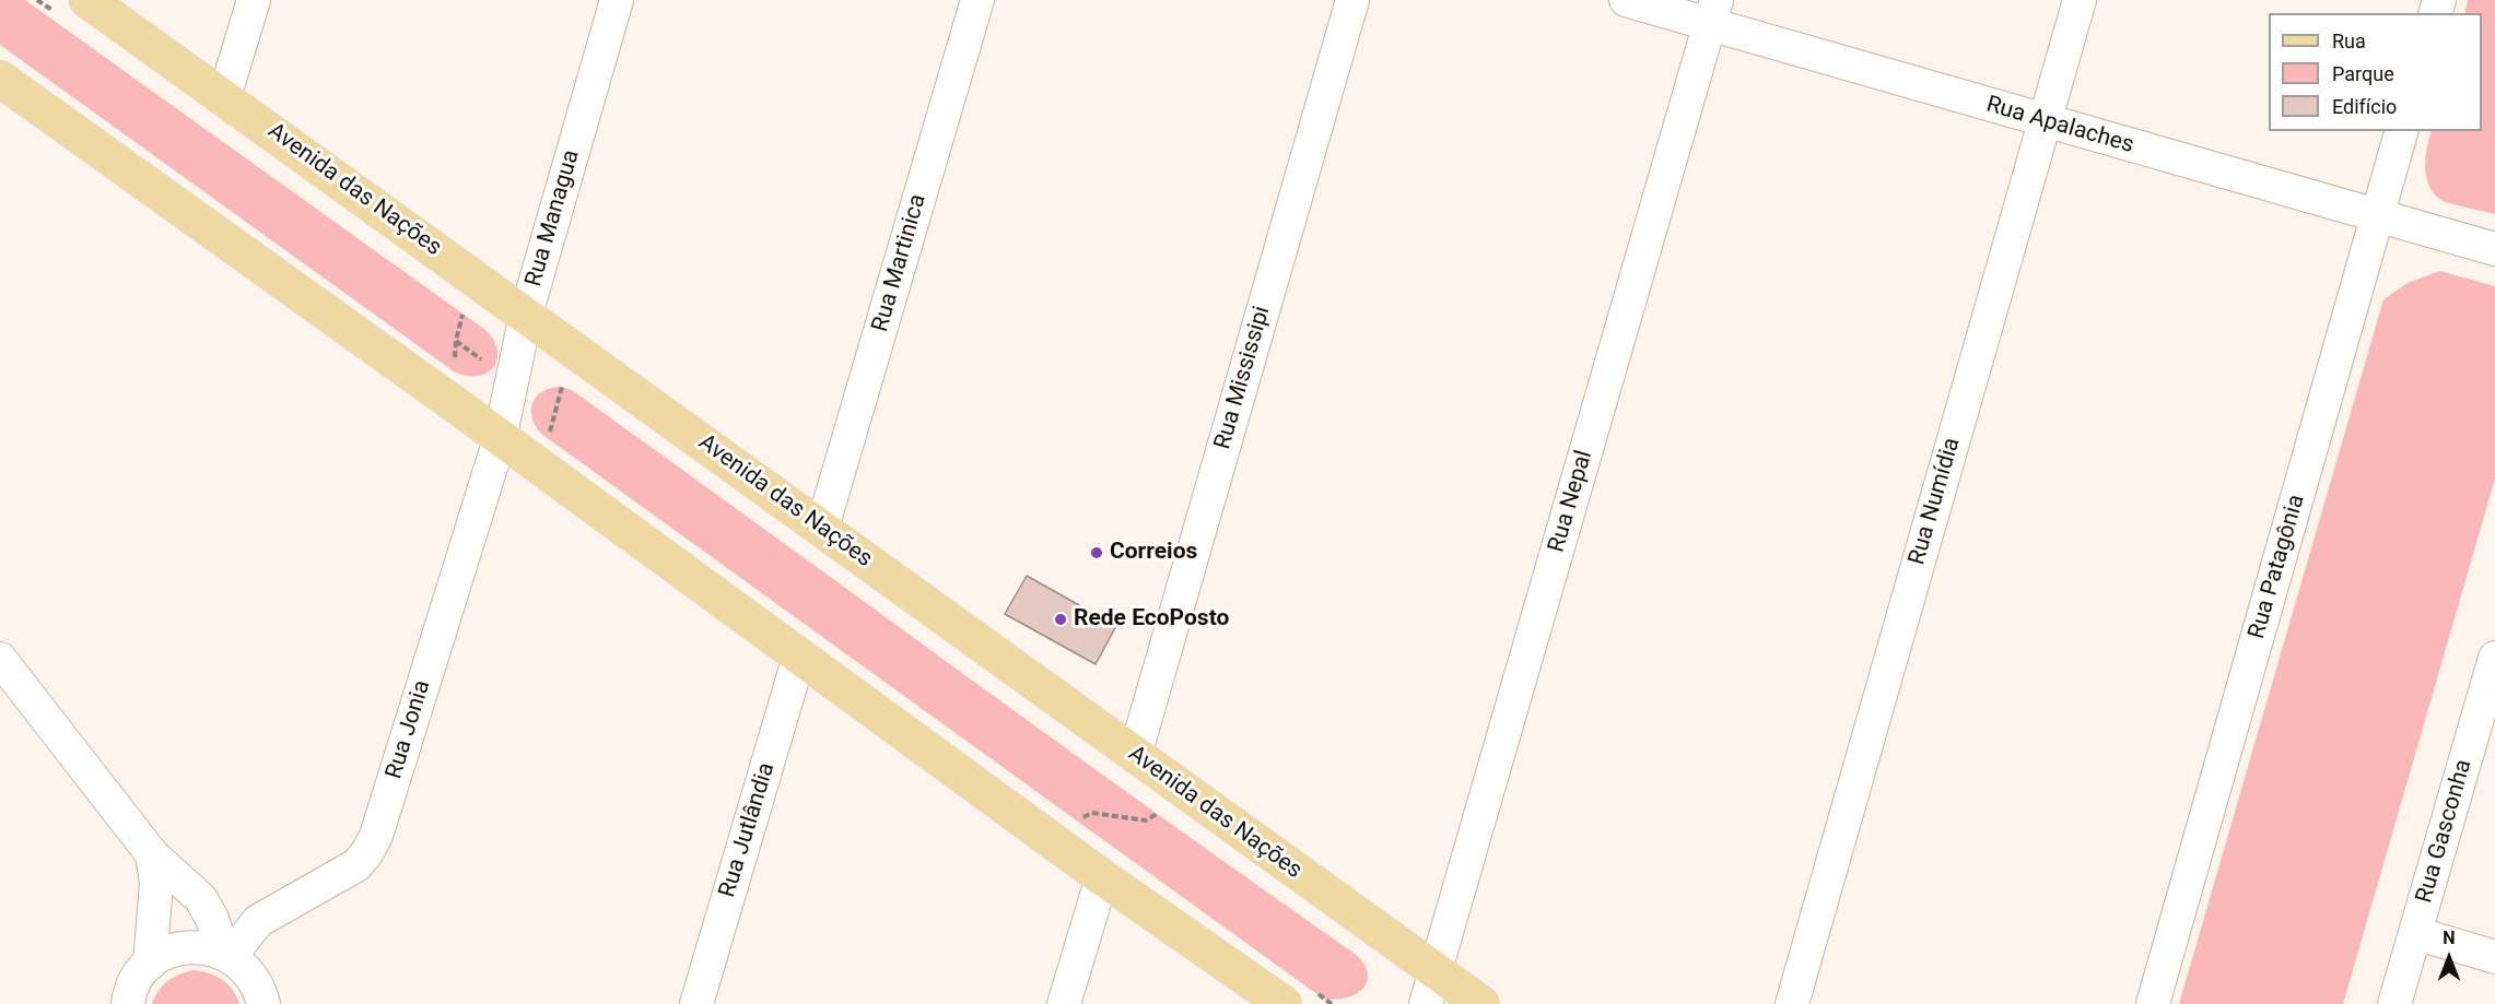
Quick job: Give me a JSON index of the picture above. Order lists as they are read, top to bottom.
{
  "streets": {
    "main road": ["Avenida das Nações"],
    "street": [
      "Rua Apalaches",
      "Rua Managua",
      "Rua Martinica",
      "Rua Mississipi",
      "Rua Nepal",
      "Rua Numídia",
      "Rua Patagônia",
      "Rua Jonia",
      "Rua Jutlândia",
      "Rua Gasconha"
    ]
  },
  "crossings": [
    ["Rua Apalaches", "Rua Nepal"],
    ["Rua Apalaches", "Rua Numídia"],
    ["Rua Apalaches", "Rua Patagônia"],
    ["Avenida das Nações", "Rua Managua"],
    ["Avenida das Nações", "Rua Martinica"],
    ["Avenida das Nações", "Rua Mississipi"],
    ["Avenida das Nações", "Rua Nepal"],
    ["Rua Managua", "Rua Jonia"]
  ],
  "places": ["Correios", "Rede EcoPosto"],
  "legend": ["Rua", "Parque", "Edifício"],
  "north": "top"
}
